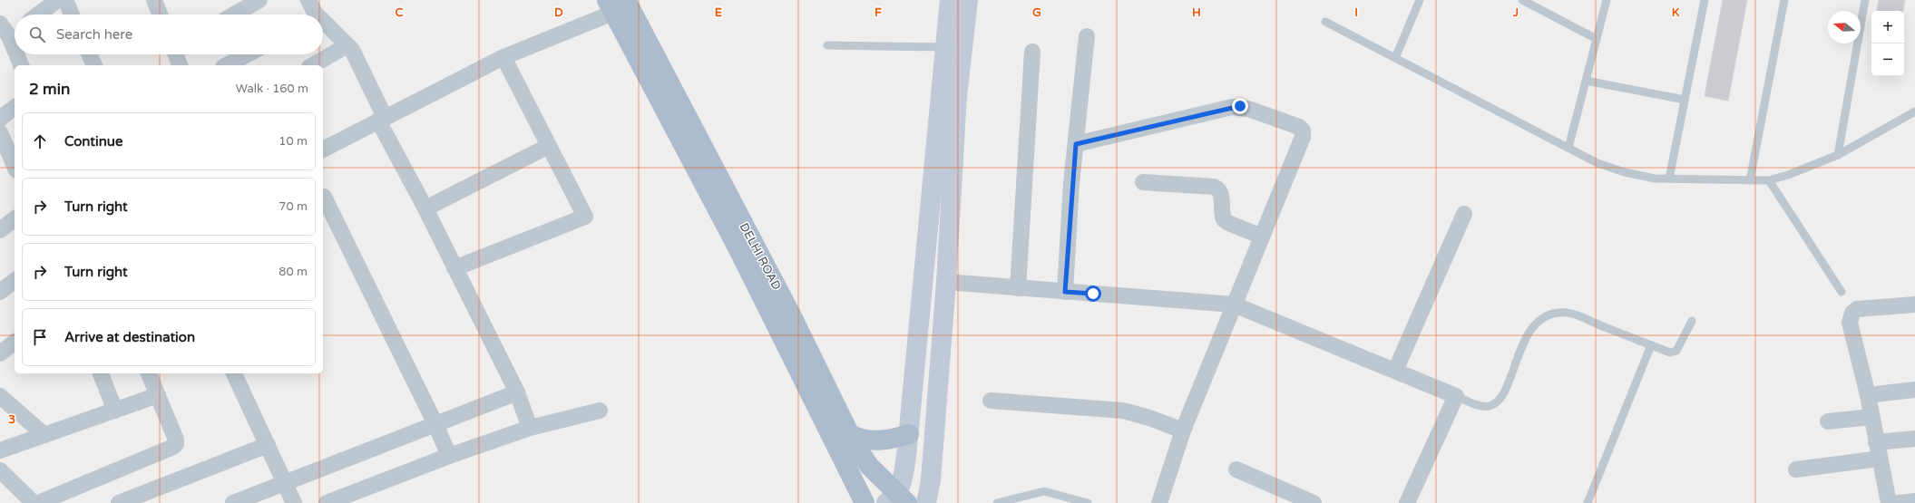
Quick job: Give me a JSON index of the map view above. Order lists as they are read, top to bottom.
{
  "streets": {
    "main road": ["DELHI ROAD"]
  },
  "north": "left",
  "page": {
    "map_buttons": ["+", "−"],
    "search": "Search here",
    "heading": ["2 min", "Walk · 160 m"],
    "list": [
      ["Continue", "10 m"],
      ["Turn right", "70 m"],
      ["Turn right", "80 m"],
      "Arrive at destination"
    ]
  },
  "grid": {
    "columns": [
      "C",
      "D",
      "E",
      "F",
      "G",
      "H",
      "I",
      "J",
      "K"
    ],
    "rows": ["3"]
  }
}
